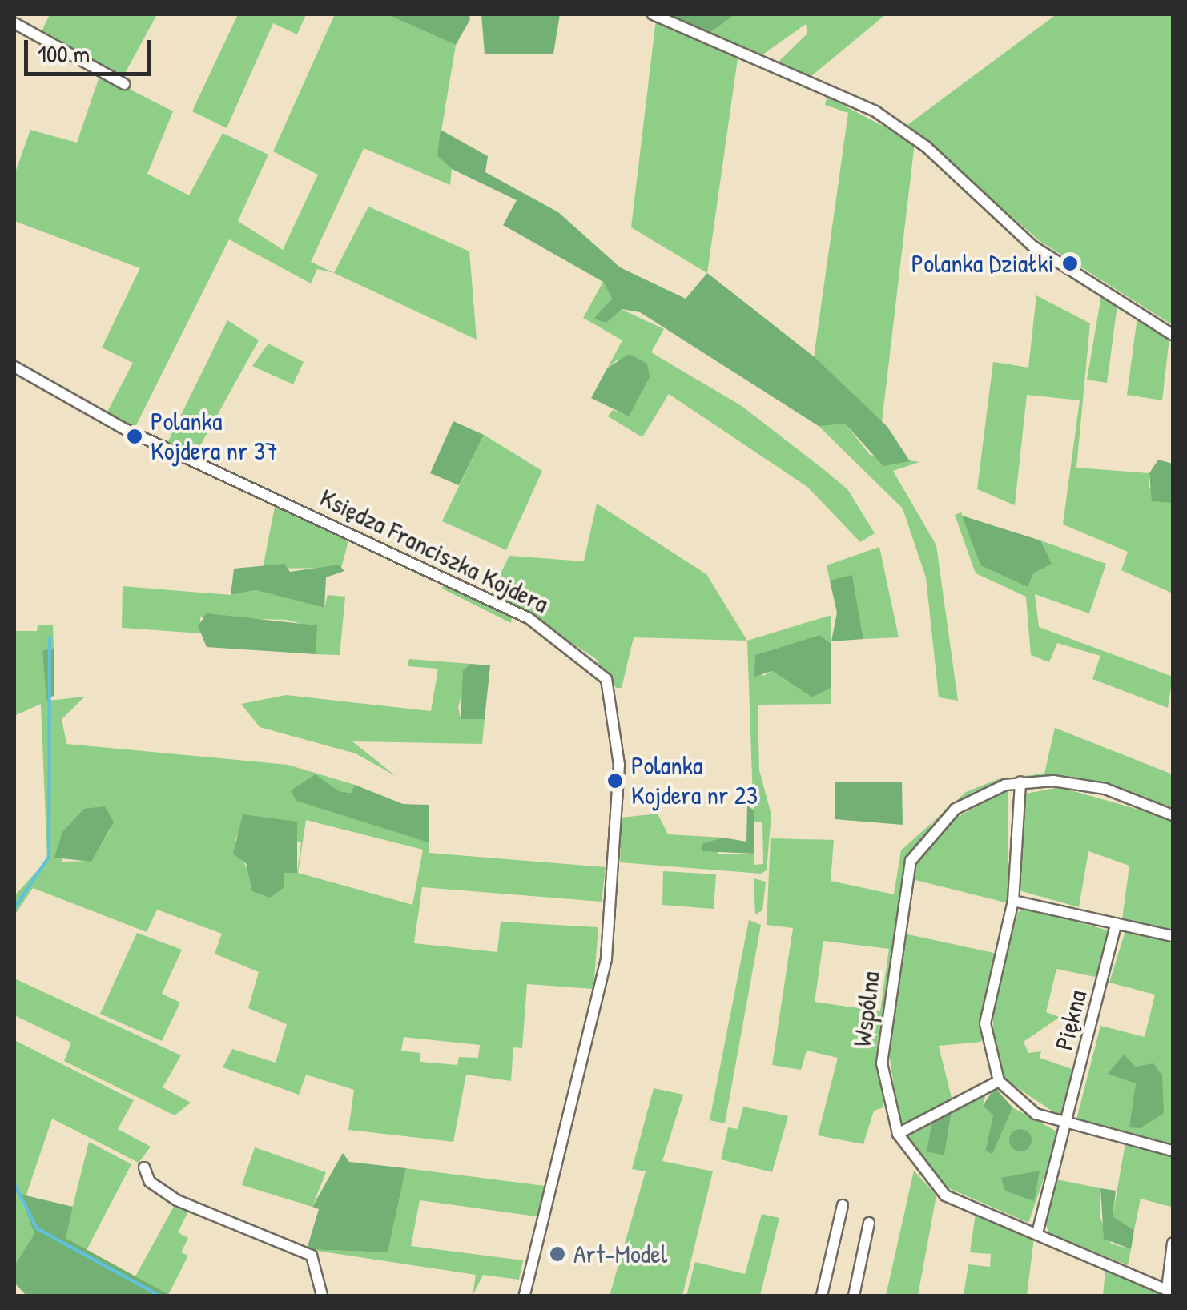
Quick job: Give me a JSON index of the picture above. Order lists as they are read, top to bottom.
{
  "streets": {
    "street": ["Księdza Franciszka Kojdera", "Wspólna", "Piękna"]
  },
  "crossings": [
    ["Wspólna", "Piękna"]
  ],
  "places": [
    "Polanka Działki",
    "Polanka Kojdera nr 37",
    "Polanka Kojdera nr 23",
    "Art-Model"
  ],
  "scale_bar": "100 m"
}
